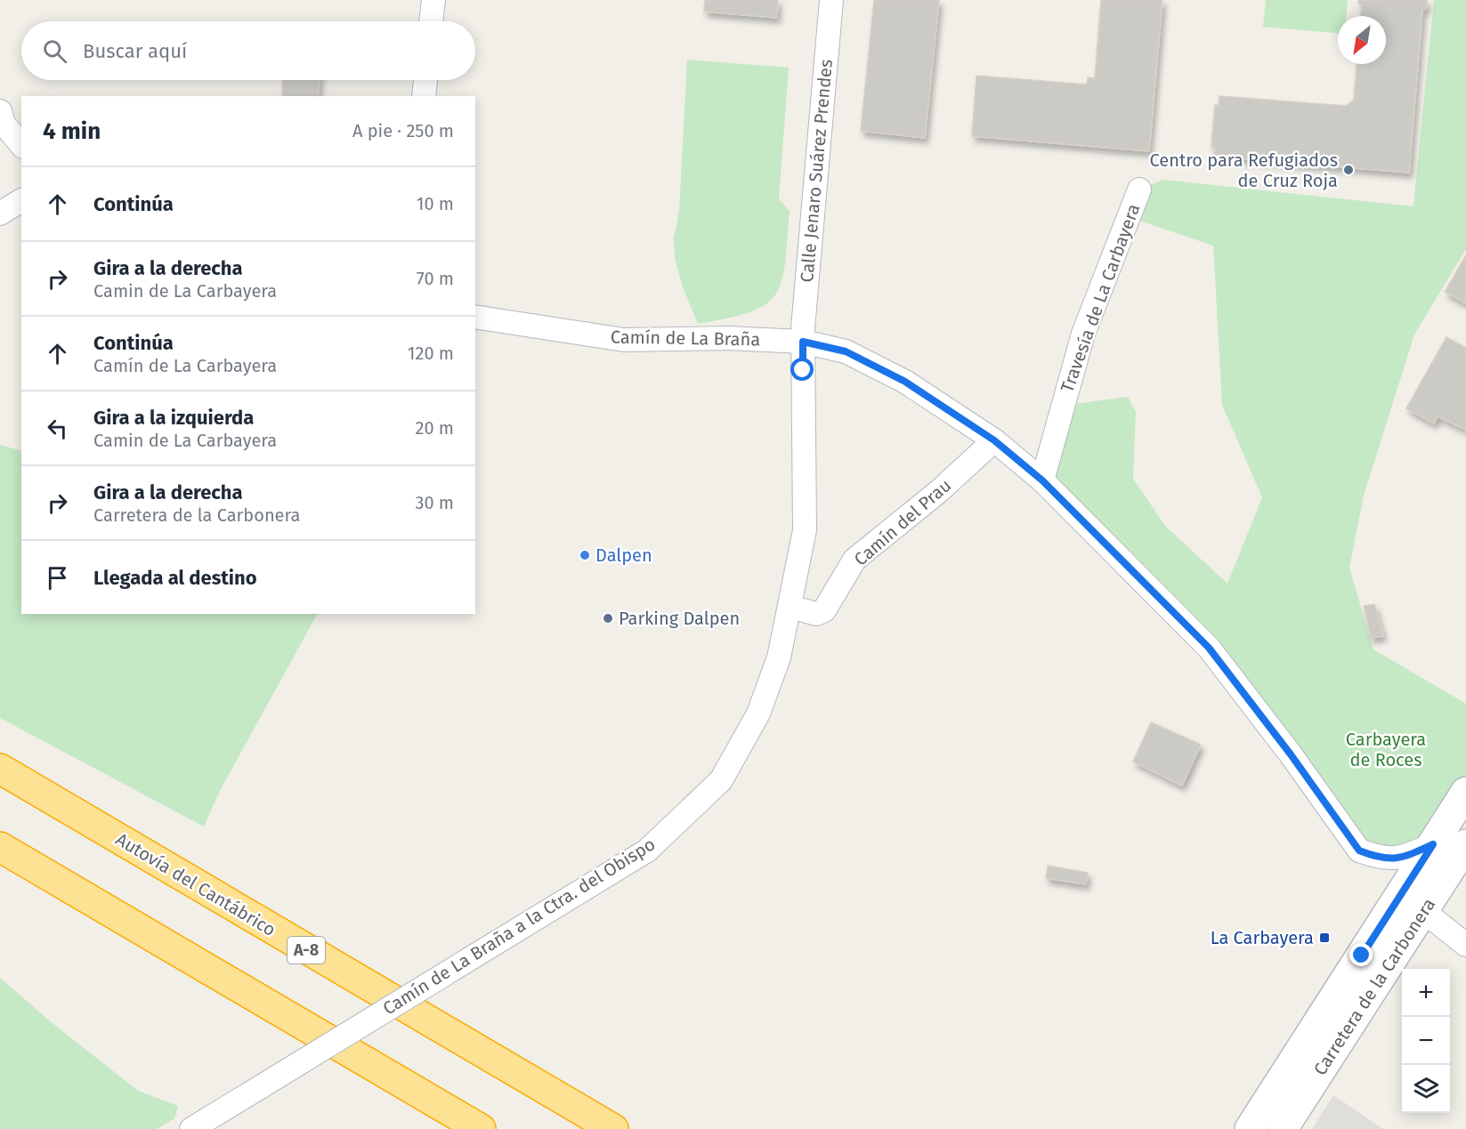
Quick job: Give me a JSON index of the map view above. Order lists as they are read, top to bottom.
{
  "streets": {
    "highway": ["Autovía del Cantábrico", "A-8"],
    "street": [
      "Calle Jenaro Suárez Prendes",
      "Travesía de La Carbayera",
      "Camín de La Braña",
      "Camín del Prau",
      "Camín de La Braña a la Ctra. del Obispo",
      "Carretera de la Carbonera"
    ]
  },
  "crossings": [
    ["Calle Jenaro Suárez Prendes", "Camín de La Braña"],
    ["Calle Jenaro Suárez Prendes", "Camín de La Braña a la Ctra. del Obispo"],
    ["Travesía de La Carbayera", "Camín de La Braña"],
    ["Camín de La Braña", "Camín del Prau"],
    ["Camín de La Braña", "Camín de La Braña a la Ctra. del Obispo"],
    ["Camín de La Braña", "Carretera de la Carbonera"],
    ["Camín del Prau", "Camín de La Braña a la Ctra. del Obispo"]
  ],
  "parks": ["Carbayera de Roces"],
  "places": {
    "other": ["Centro para Refugiados de Cruz Roja", "Dalpen", "Parking Dalpen"],
    "transit": ["La Carbayera"]
  },
  "north": "bottom left",
  "page": {
    "search": "Buscar aquí",
    "heading": ["4 min", "A pie · 250 m"],
    "list": [
      ["Continúa", "10 m"],
      ["Gira a la derecha", "Camin de La Carbayera", "70 m"],
      ["Continúa", "Camín de La Carbayera", "120 m"],
      ["Gira a la izquierda", "Camin de La Carbayera", "20 m"],
      ["Gira a la derecha", "Carretera de la Carbonera", "30 m"],
      "Llegada al destino"
    ],
    "map_buttons": ["+", "−"]
  }
}
